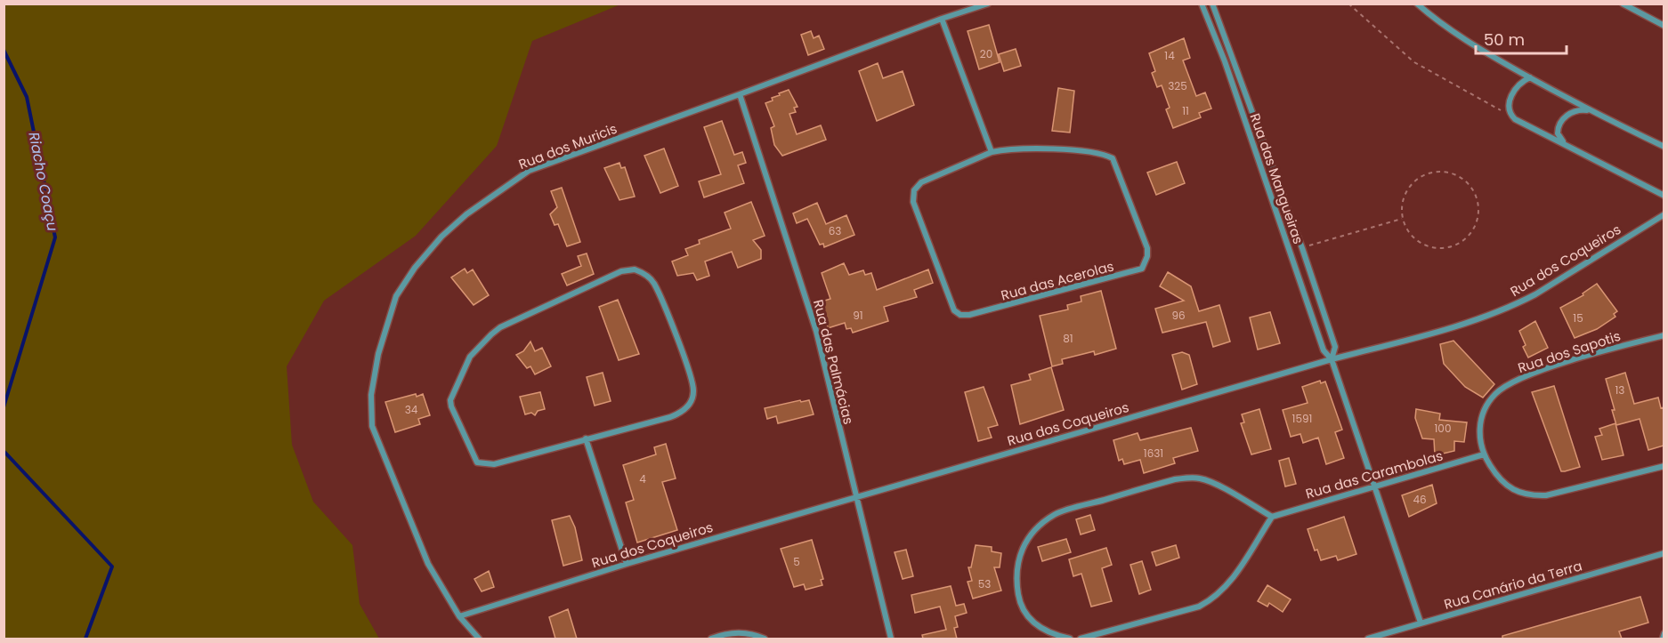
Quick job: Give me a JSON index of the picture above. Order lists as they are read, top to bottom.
{
  "streets": {
    "street": [
      "Rua dos Muricis",
      "Rua das Mangueiras",
      "Rua dos Coqueiros",
      "Rua das Acerolas",
      "Rua dos Sapotis",
      "Rua das Palmácias",
      "Rua das Carambolas",
      "Rua Canário da Terra"
    ]
  },
  "crossings": [
    ["Rua dos Muricis", "Rua dos Coqueiros"],
    ["Rua dos Muricis", "Rua das Palmácias"],
    ["Rua das Mangueiras", "Rua dos Coqueiros"],
    ["Rua das Mangueiras", "Rua das Carambolas"],
    ["Rua das Mangueiras", "Rua Canário da Terra"],
    ["Rua dos Coqueiros", "Rua das Palmácias"],
    ["Rua dos Sapotis", "Rua das Carambolas"]
  ],
  "water": ["Riacho Coaçu"],
  "house_numbers": [
    "20",
    "14",
    "325",
    "11",
    "63",
    "91",
    "96",
    "15",
    "81",
    "13",
    "34",
    "1591",
    "100",
    "1631",
    "4",
    "46",
    "5",
    "53"
  ],
  "scale_bar": "50 m"
}
